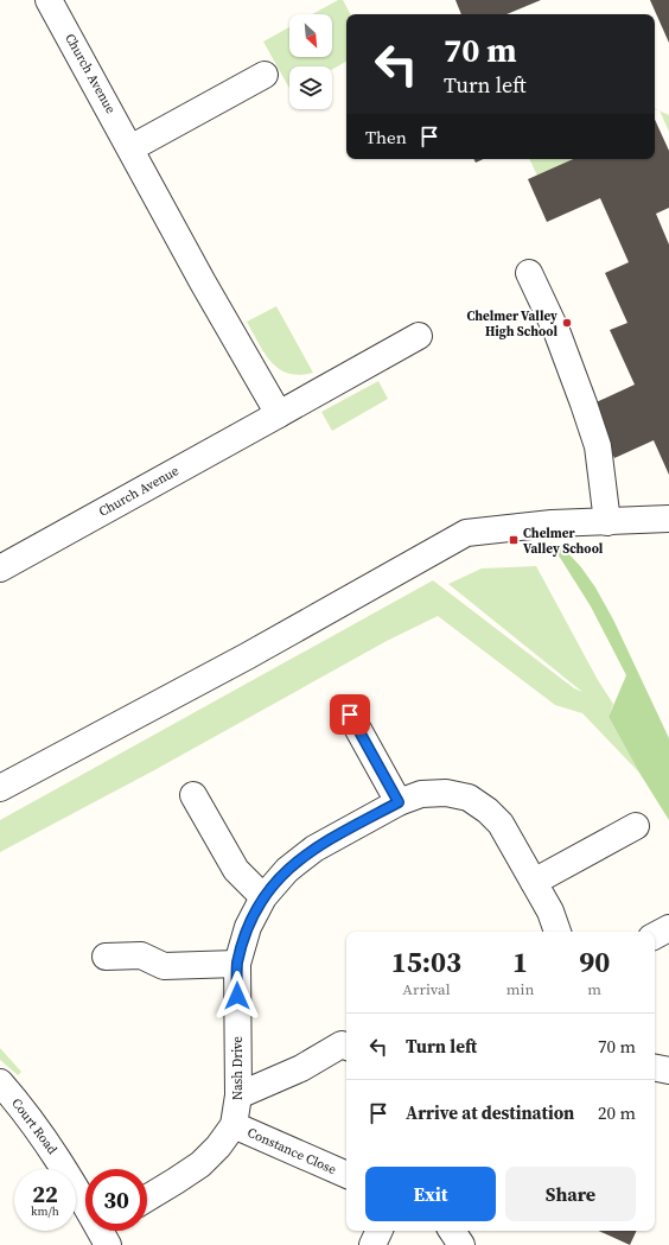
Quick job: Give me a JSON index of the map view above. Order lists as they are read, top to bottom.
{
  "streets": {
    "street": [
      "Church Avenue",
      "Nash Drive",
      "Court Road",
      "Constance Close"
    ]
  },
  "crossings": [
    ["Nash Drive", "Constance Close"]
  ],
  "places": {
    "other": ["Chelmer Valley High School"],
    "transit": ["Chelmer Valley School"]
  },
  "north": "bottom right",
  "page": {
    "turn": ["70 m", "Turn left"],
    "then": "Then",
    "eta": [
      "15:03",
      "Arrival",
      "1",
      "min",
      "90",
      "m"
    ],
    "list": [
      {
        "name": "Turn left",
        "value": "70 m"
      },
      {
        "name": "Arrive at destination",
        "value": "20 m"
      }
    ],
    "buttons": ["Exit", "Share"],
    "speed": "22 km/h",
    "limit": "30"
  }
}
